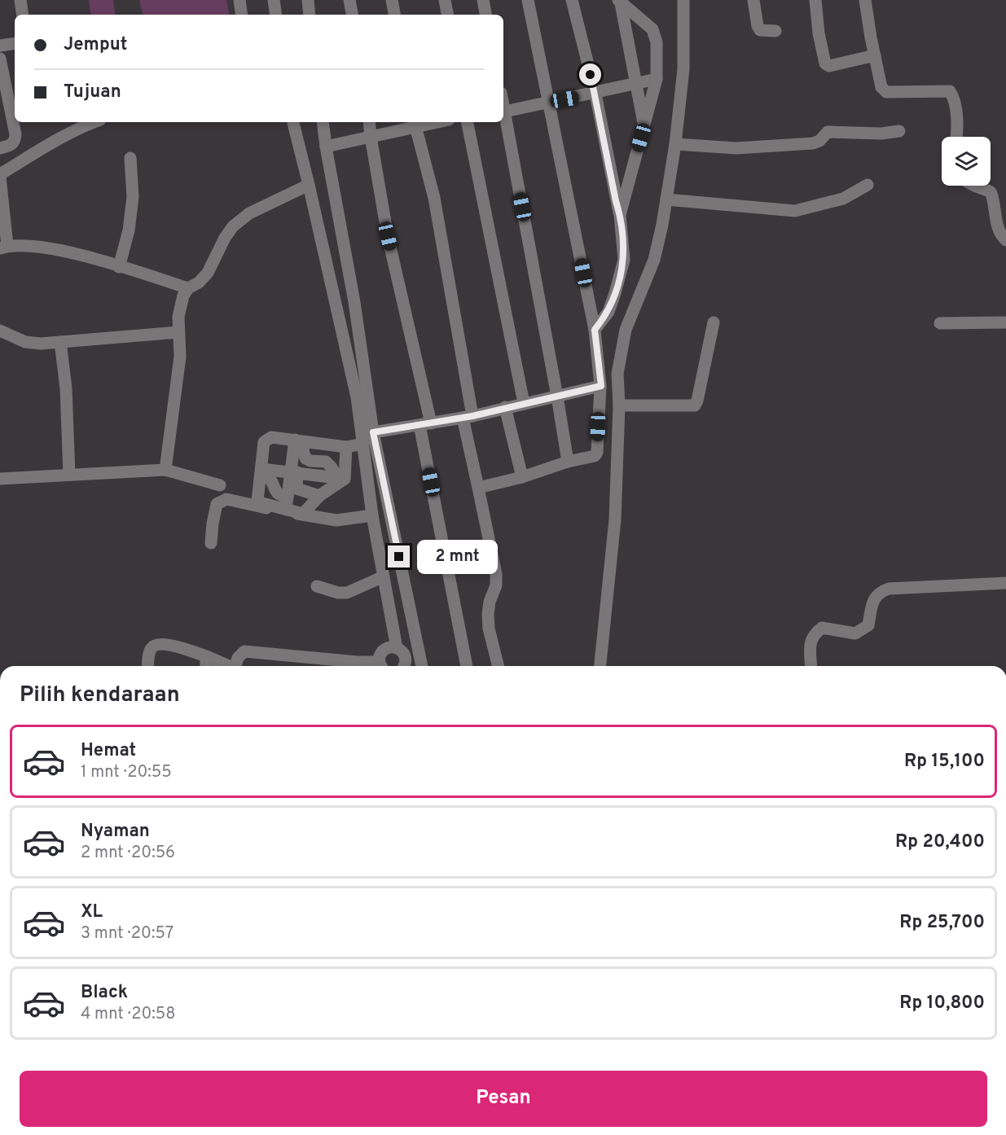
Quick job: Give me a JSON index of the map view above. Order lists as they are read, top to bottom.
{
  "page": {
    "banner": ["Jemput", "Tujuan"],
    "bubble": "2 mnt",
    "heading": "Pilih kendaraan",
    "list": [
      {
        "name": "Hemat",
        "note": "1 mnt · 20:55",
        "value": "Rp 15,100"
      },
      {
        "name": "Nyaman",
        "note": "2 mnt · 20:56",
        "value": "Rp 20,400"
      },
      {
        "name": "XL",
        "note": "3 mnt · 20:57",
        "value": "Rp 25,700"
      },
      {
        "name": "Black",
        "note": "4 mnt · 20:58",
        "value": "Rp 10,800"
      }
    ],
    "buttons": "Pesan"
  }
}
